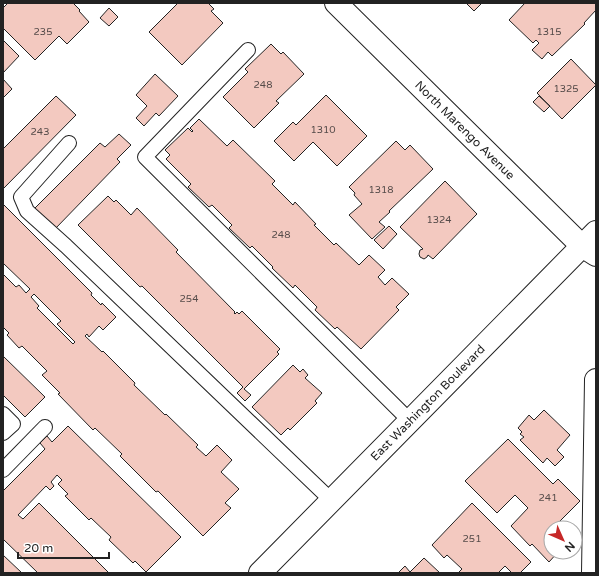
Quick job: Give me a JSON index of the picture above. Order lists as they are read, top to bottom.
{
  "streets": {
    "street": ["North Marengo Avenue", "East Washington Boulevard"]
  },
  "crossings": [
    ["North Marengo Avenue", "East Washington Boulevard"]
  ],
  "house_numbers": [
    "235",
    "1315",
    "248",
    "1325",
    "1310",
    "243",
    "1318",
    "1324",
    "248",
    "254",
    "241",
    "251"
  ],
  "scale_bar": "20 m",
  "north": "bottom right"
}
